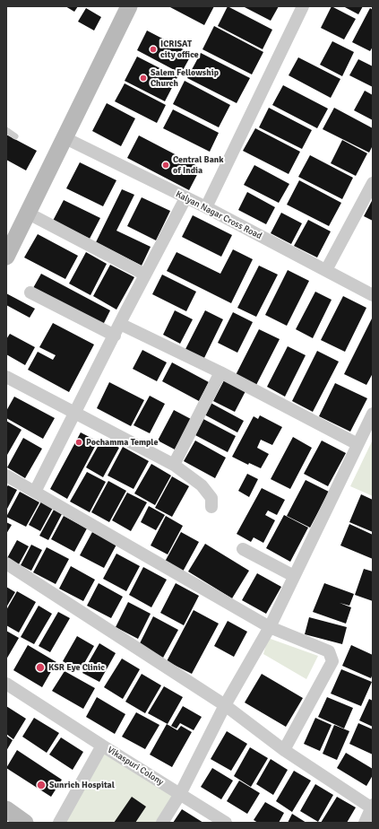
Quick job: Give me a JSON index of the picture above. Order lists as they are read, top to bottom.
{
  "streets": {
    "street": ["Kalyan Nagar Cross Road", "Vikaspuri Colony"]
  },
  "places": [
    "ICRISAT city office",
    "Salem Fellowship Church",
    "Central Bank of India",
    "Pochamma Temple",
    "KSR Eye Clinic",
    "Sunrich Hospital"
  ]
}
